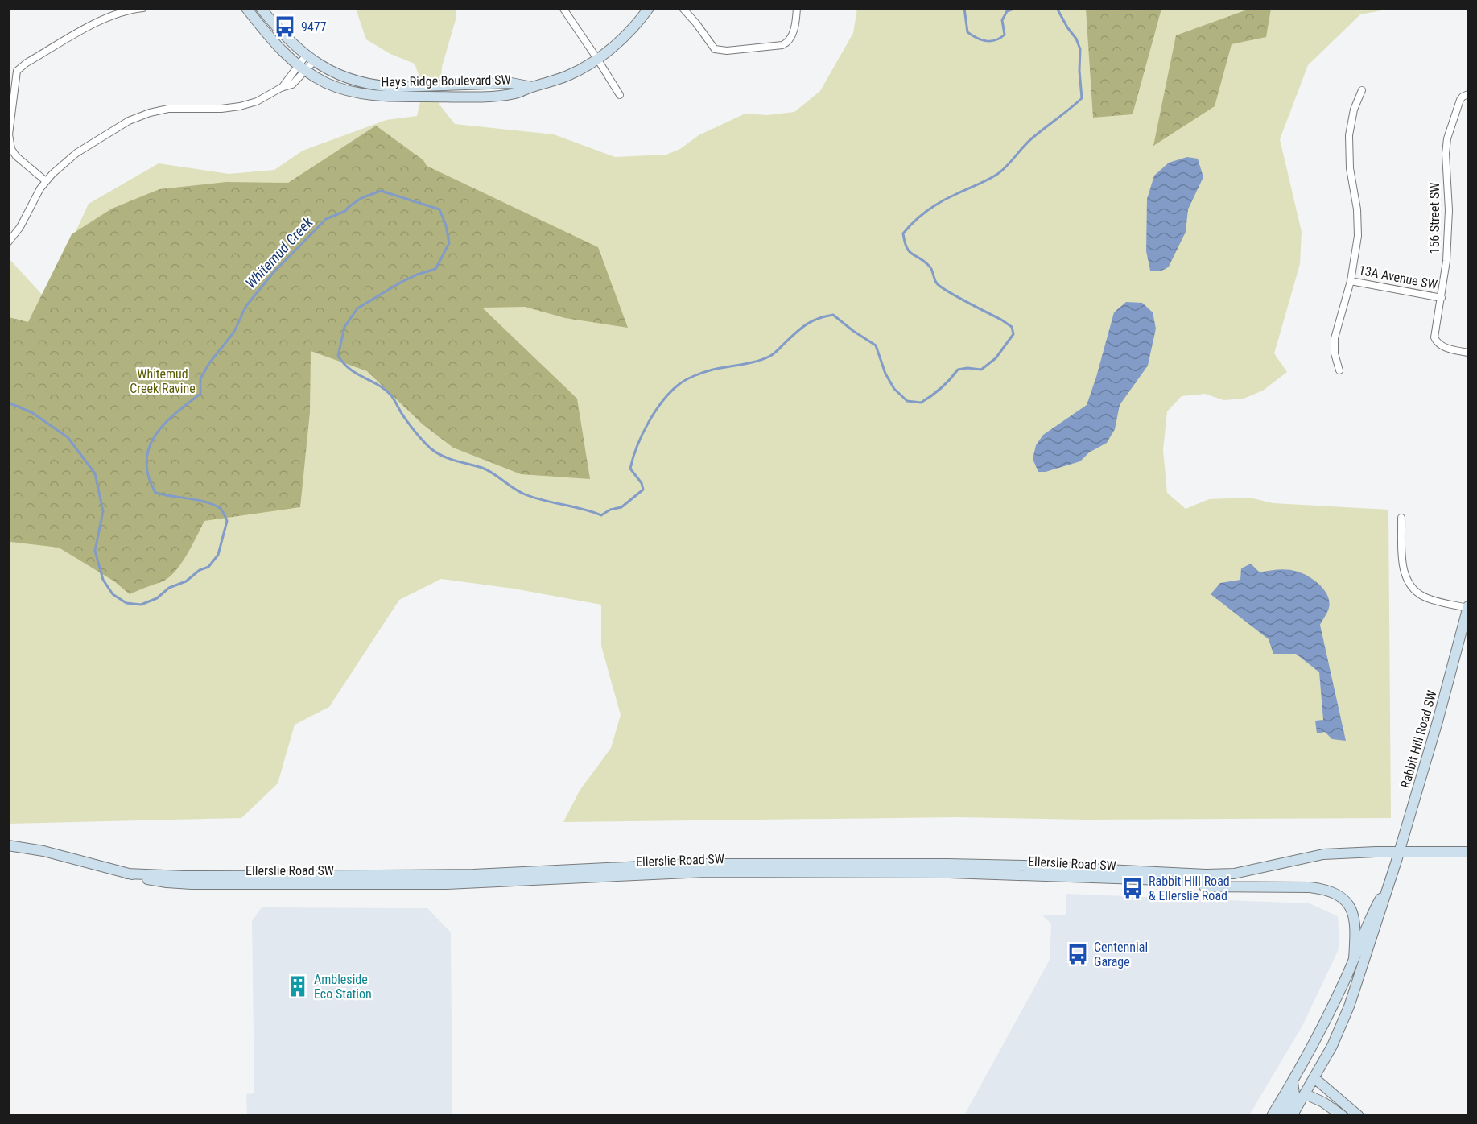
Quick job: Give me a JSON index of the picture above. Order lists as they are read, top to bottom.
{
  "streets": {
    "main road": ["Hays Ridge Boulevard SW", "Rabbit Hill Road SW", "Ellerslie Road SW"],
    "street": ["156 Street SW", "13A Avenue SW"]
  },
  "crossings": [
    ["156 Street SW", "13A Avenue SW"],
    ["Rabbit Hill Road SW", "Ellerslie Road SW"]
  ],
  "water": ["Whitemud Creek"],
  "parks": ["Whitemud Creek Ravine"],
  "places": {
    "bus stop": ["9477", "Rabbit Hill Road & Ellerslie Road", "Centennial Garage"],
    "building": ["Ambleside Eco Station"]
  }
}
